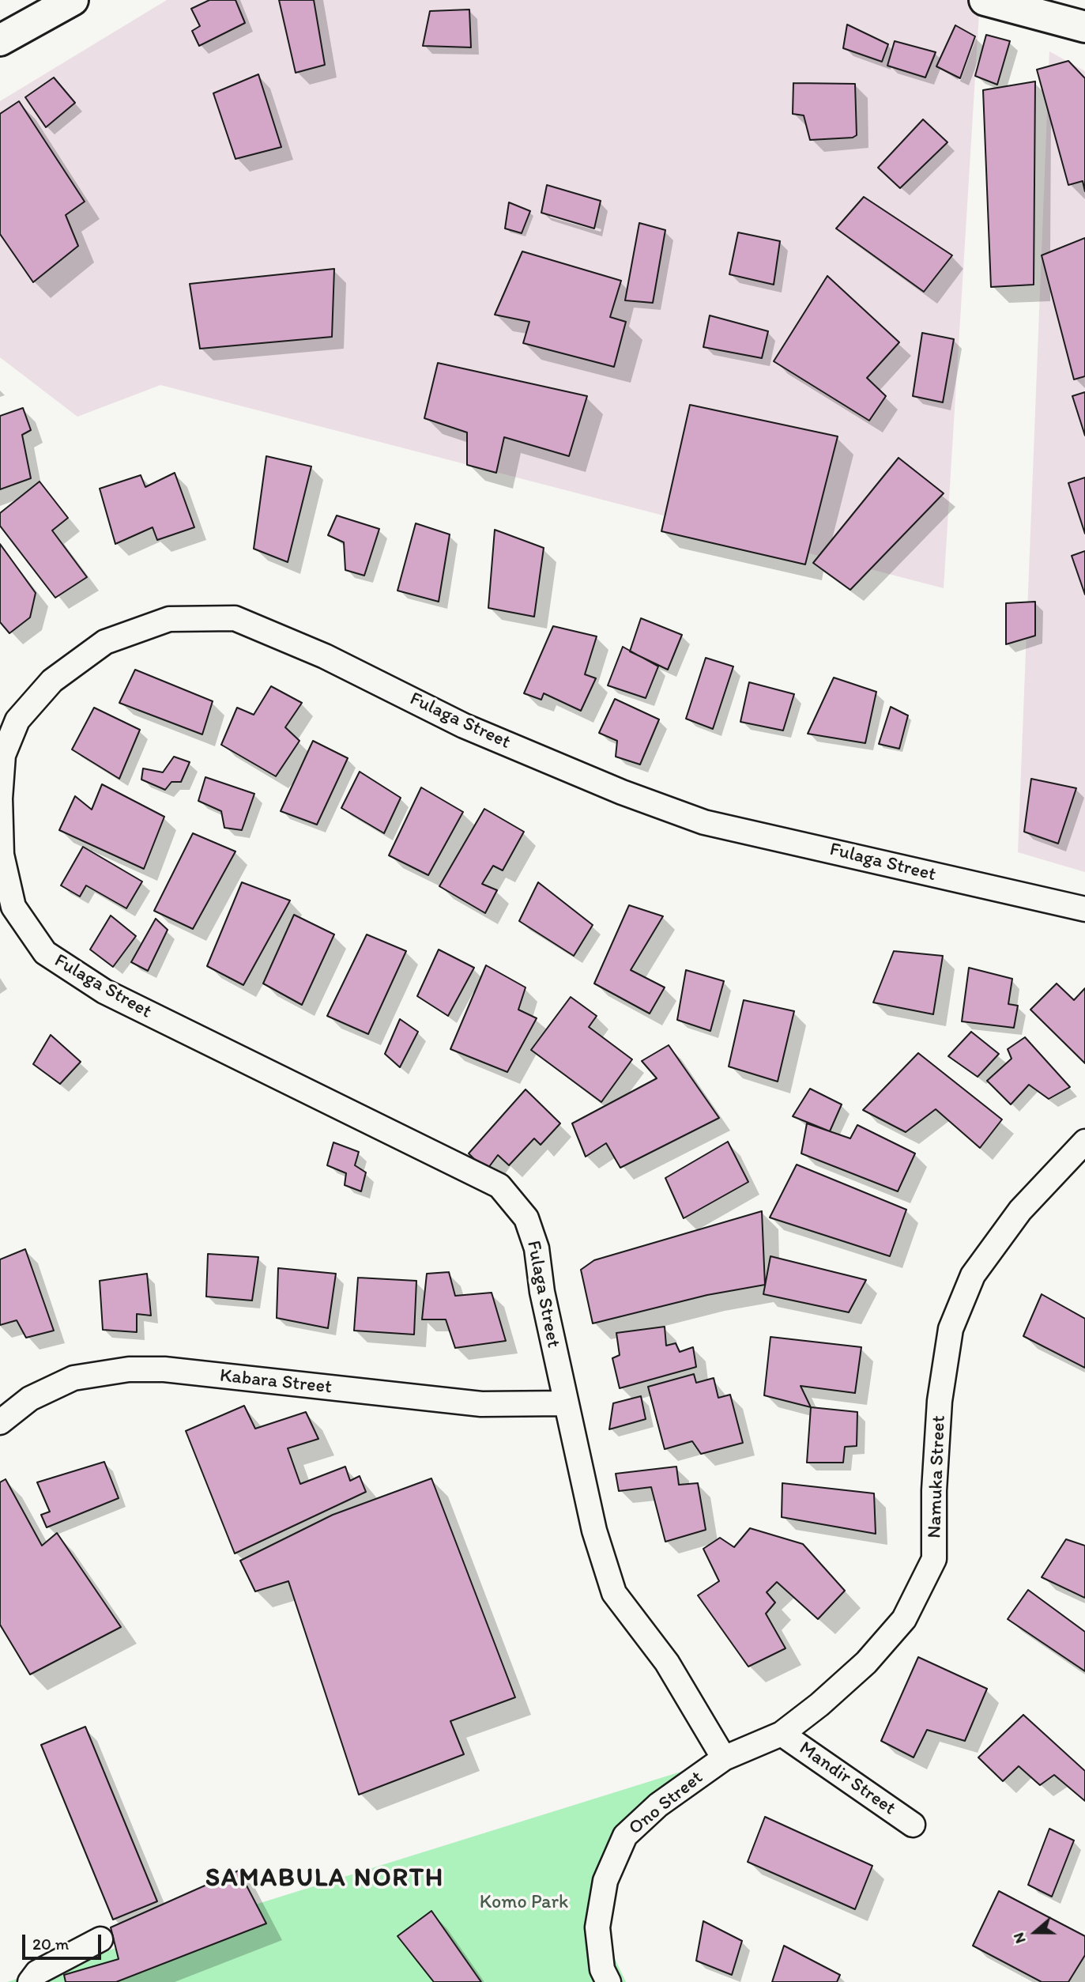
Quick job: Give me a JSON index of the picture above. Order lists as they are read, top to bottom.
{
  "streets": {
    "street": [
      "Fulaga Street",
      "Kabara Street",
      "Namuka Street",
      "Mandir Street",
      "Ono Street"
    ]
  },
  "crossings": [
    ["Fulaga Street", "Kabara Street"],
    ["Fulaga Street", "Namuka Street"],
    ["Fulaga Street", "Ono Street"],
    ["Namuka Street", "Mandir Street"],
    ["Namuka Street", "Ono Street"]
  ],
  "districts": ["SAMABULA NORTH"],
  "parks": ["Komo Park"],
  "scale_bar": "20 m",
  "north": "left"
}
